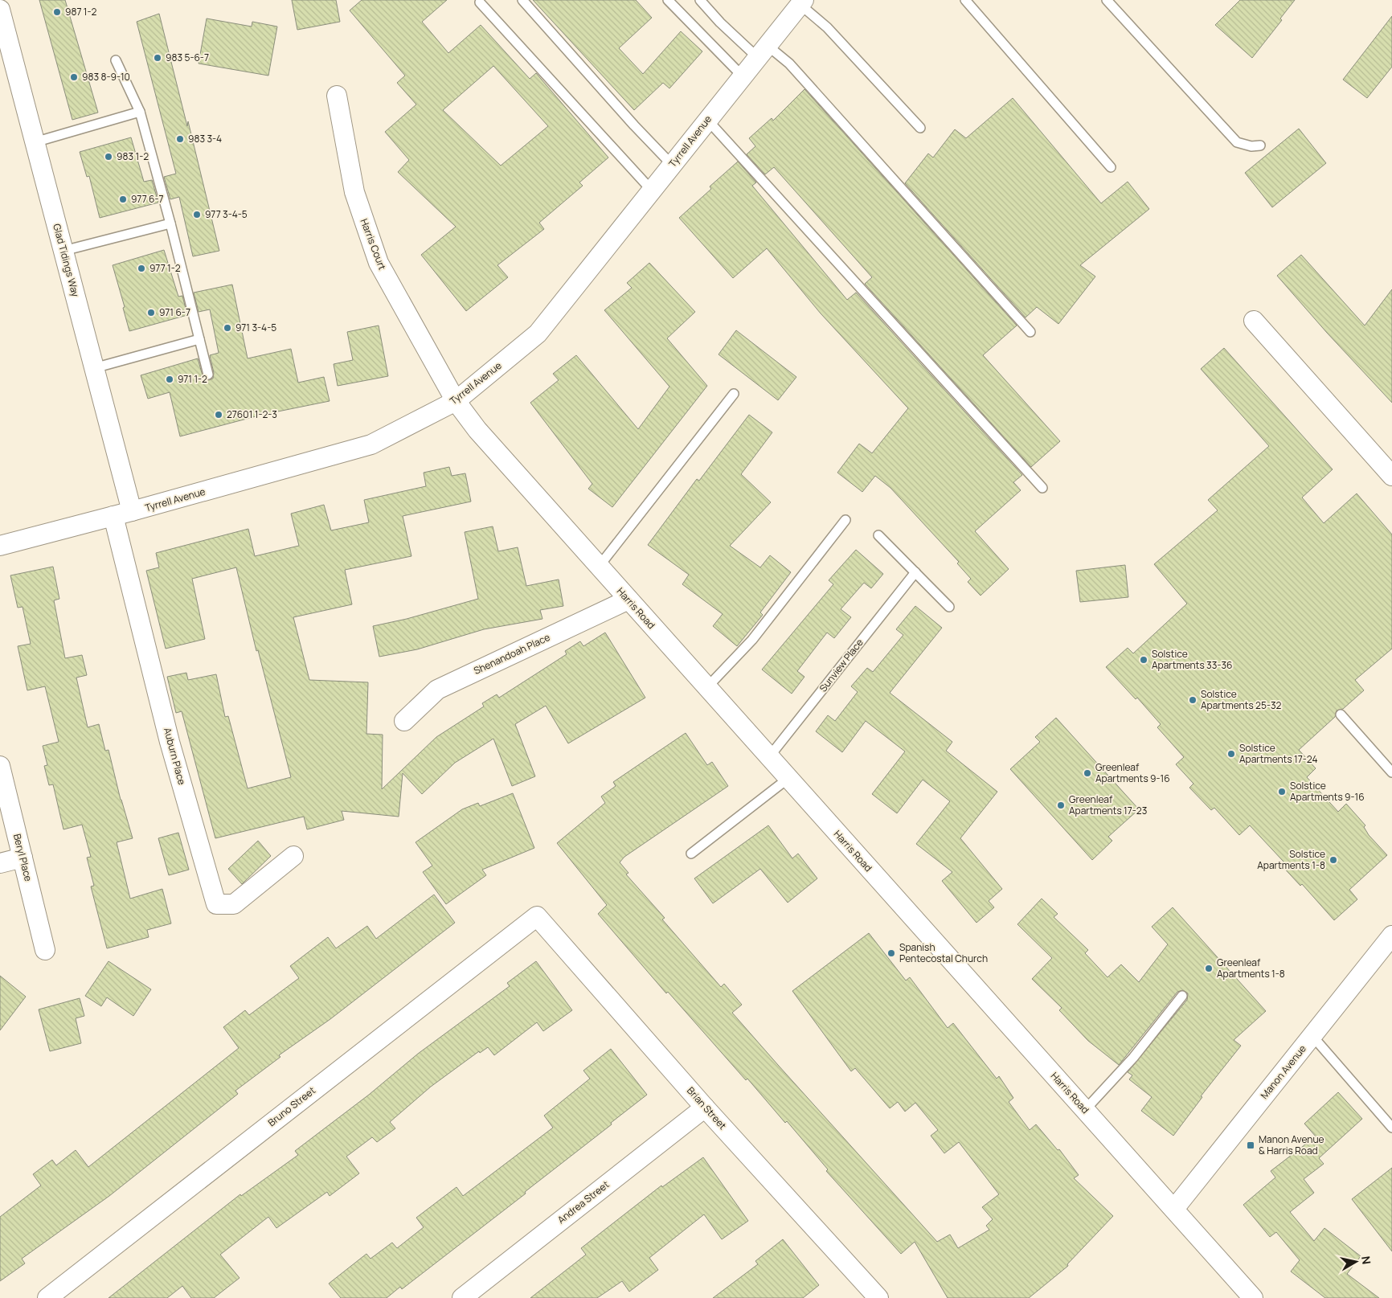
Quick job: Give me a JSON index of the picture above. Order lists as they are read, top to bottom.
{
  "streets": {
    "street": [
      "Tyrrell Avenue",
      "Harris Court",
      "Glad Tidings Way",
      "Harris Road",
      "Shenandoah Place",
      "Auburn Place",
      "Beryl Place",
      "Manon Avenue",
      "Bruno Street",
      "Brian Street",
      "Andrea Street"
    ],
    "lane": ["Sunview Place"]
  },
  "crossings": [
    ["Tyrrell Avenue", "Harris Court"],
    ["Tyrrell Avenue", "Glad Tidings Way"],
    ["Tyrrell Avenue", "Harris Road"],
    ["Tyrrell Avenue", "Auburn Place"],
    ["Harris Court", "Harris Road"],
    ["Harris Road", "Shenandoah Place"],
    ["Harris Road", "Sunview Place"],
    ["Harris Road", "Manon Avenue"],
    ["Bruno Street", "Brian Street"],
    ["Brian Street", "Andrea Street"]
  ],
  "places": {
    "other": [
      "987 1-2",
      "983 5-6-7",
      "983 8-9-10",
      "983 3-4",
      "983 1-2",
      "977 6-7",
      "977 3-4-5",
      "977 1-2",
      "971 6-7",
      "971 3-4-5",
      "971 1-2",
      "27601 1-2-3",
      "Solstice Apartments 33-36",
      "Solstice Apartments 25-32",
      "Solstice Apartments 17-24",
      "Greenleaf Apartments 9-16",
      "Solstice Apartments 9-16",
      "Greenleaf Apartments 17-23",
      "Solstice Apartments 1-8",
      "Spanish Pentecostal Church",
      "Greenleaf Apartments 1-8"
    ],
    "transit": ["Manon Avenue & Harris Road"]
  },
  "north": "right"
}
